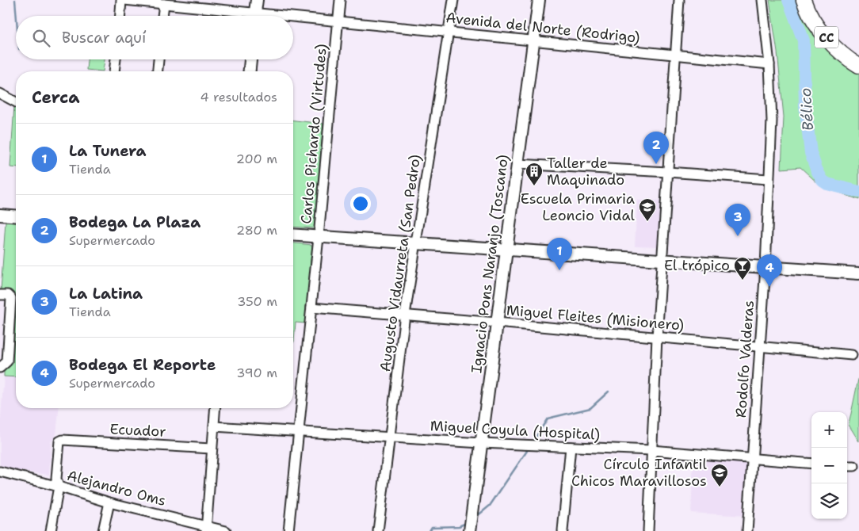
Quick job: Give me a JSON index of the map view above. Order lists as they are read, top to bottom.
{
  "streets": {
    "main road": ["CC"],
    "street": [
      "Avenida del Norte (Rodrigo)",
      "Carlos Pichardo (Virtudes)",
      "Augusto Vidaurreta (San Pedro)",
      "Ignacio Pons Naranjo (Toscano)",
      "Miguel Fleites (Misionero)",
      "Rodolfo Valderas",
      "Ecuador",
      "Miguel Coyula (Hospital)",
      "Alejandro Oms"
    ]
  },
  "crossings": [
    ["Avenida del Norte (Rodrigo)", "Carlos Pichardo (Virtudes)"],
    ["Avenida del Norte (Rodrigo)", "Augusto Vidaurreta (San Pedro)"],
    ["Avenida del Norte (Rodrigo)", "Ignacio Pons Naranjo (Toscano)"],
    ["Avenida del Norte (Rodrigo)", "Rodolfo Valderas"],
    ["Carlos Pichardo (Virtudes)", "Miguel Fleites (Misionero)"],
    ["Carlos Pichardo (Virtudes)", "Miguel Coyula (Hospital)"],
    ["Augusto Vidaurreta (San Pedro)", "Miguel Fleites (Misionero)"],
    ["Augusto Vidaurreta (San Pedro)", "Miguel Coyula (Hospital)"],
    ["Ignacio Pons Naranjo (Toscano)", "Miguel Fleites (Misionero)"],
    ["Ignacio Pons Naranjo (Toscano)", "Miguel Coyula (Hospital)"],
    ["Miguel Fleites (Misionero)", "Rodolfo Valderas"],
    ["Rodolfo Valderas", "Miguel Coyula (Hospital)"],
    ["Ecuador", "Alejandro Oms"]
  ],
  "water": ["Bélico"],
  "places": {
    "building": ["Taller de Maquinado"],
    "school or university": ["Escuela Primaria Leoncio Vidal", "Círculo Infantil Chicos Maravillosos"],
    "bar": ["El trópico"]
  },
  "page": {
    "search": "Buscar aquí",
    "heading": ["Cerca", "4 resultados"],
    "list": [
      {
        "mark": "1",
        "name": "La Tunera",
        "note": "Tienda",
        "value": "200 m"
      },
      {
        "mark": "2",
        "name": "Bodega La Plaza",
        "note": "Supermercado",
        "value": "280 m"
      },
      {
        "mark": "3",
        "name": "La Latina",
        "note": "Tienda",
        "value": "350 m"
      },
      {
        "mark": "4",
        "name": "Bodega El Reporte",
        "note": "Supermercado",
        "value": "390 m"
      }
    ],
    "pins": [
      "2",
      "3",
      "1",
      "4"
    ],
    "map_buttons": ["+", "−"]
  }
}
